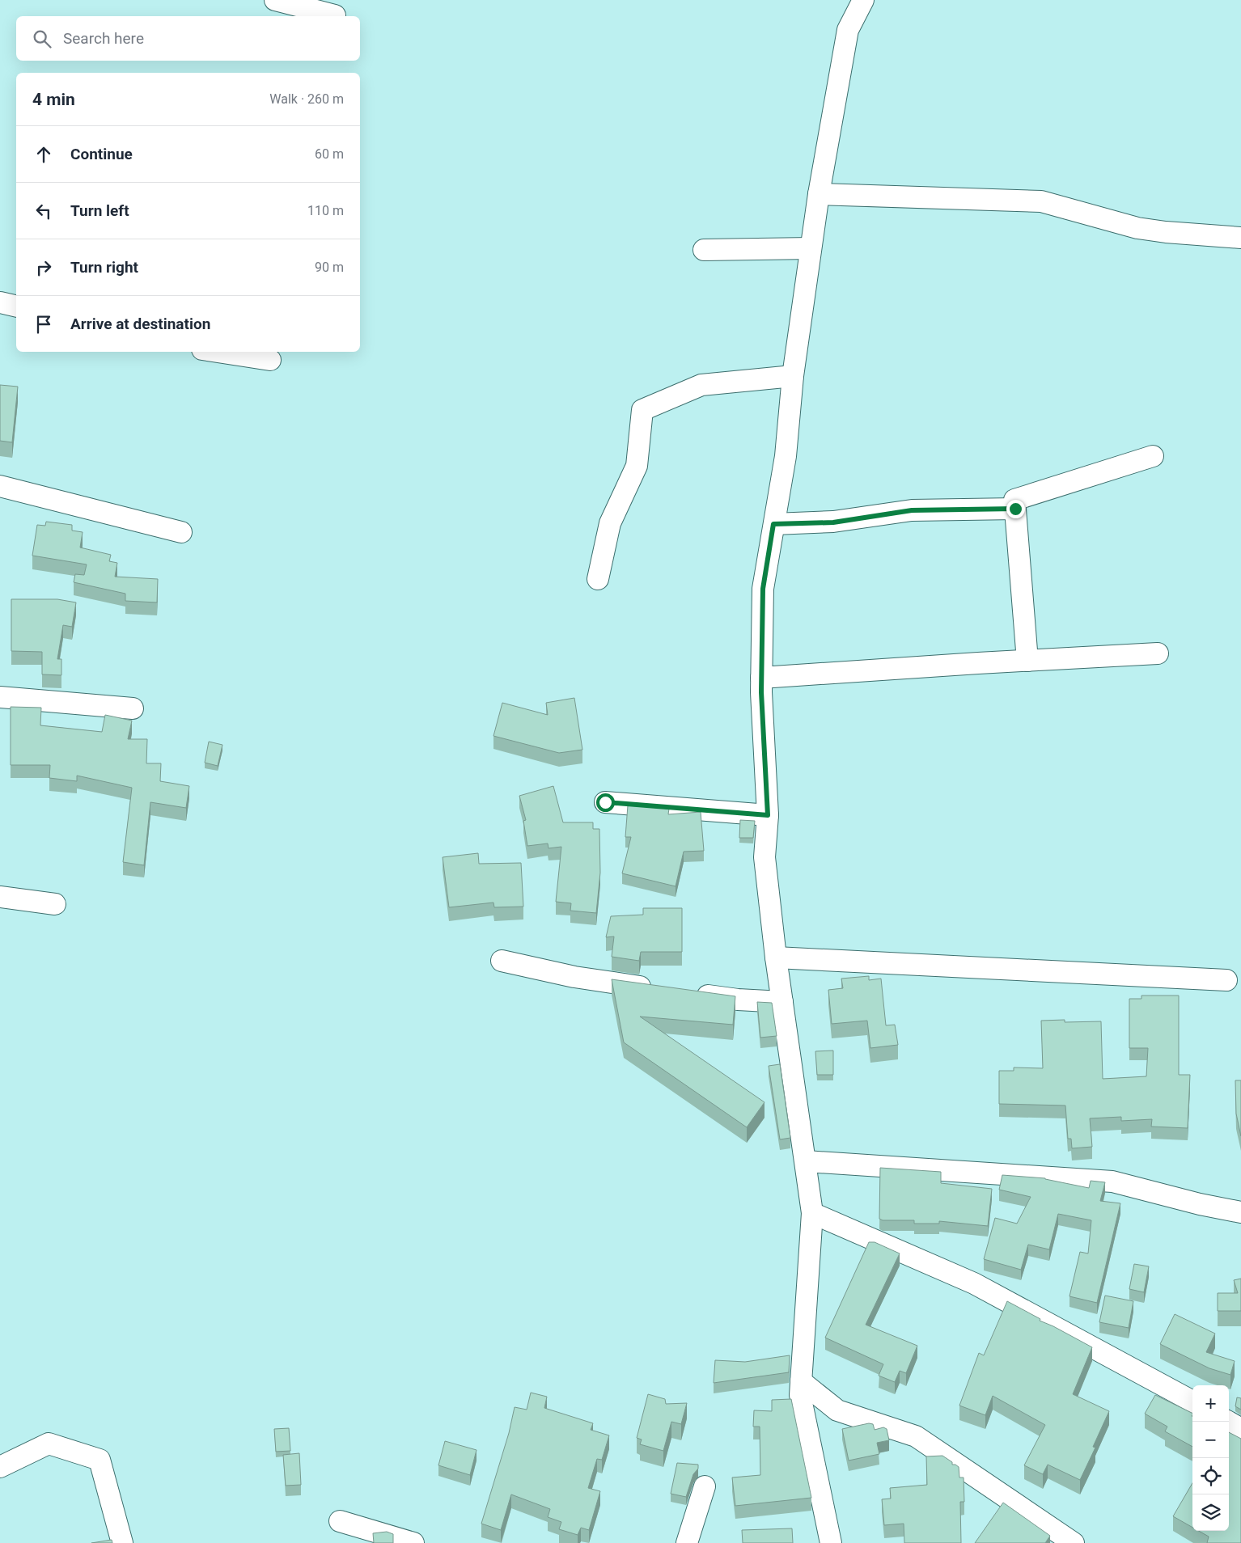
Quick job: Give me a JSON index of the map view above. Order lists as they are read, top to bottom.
{
  "page": {
    "search": "Search here",
    "heading": ["4 min", "Walk · 260 m"],
    "list": [
      ["Continue", "60 m"],
      ["Turn left", "110 m"],
      ["Turn right", "90 m"],
      "Arrive at destination"
    ],
    "map_buttons": ["+", "−"]
  }
}
